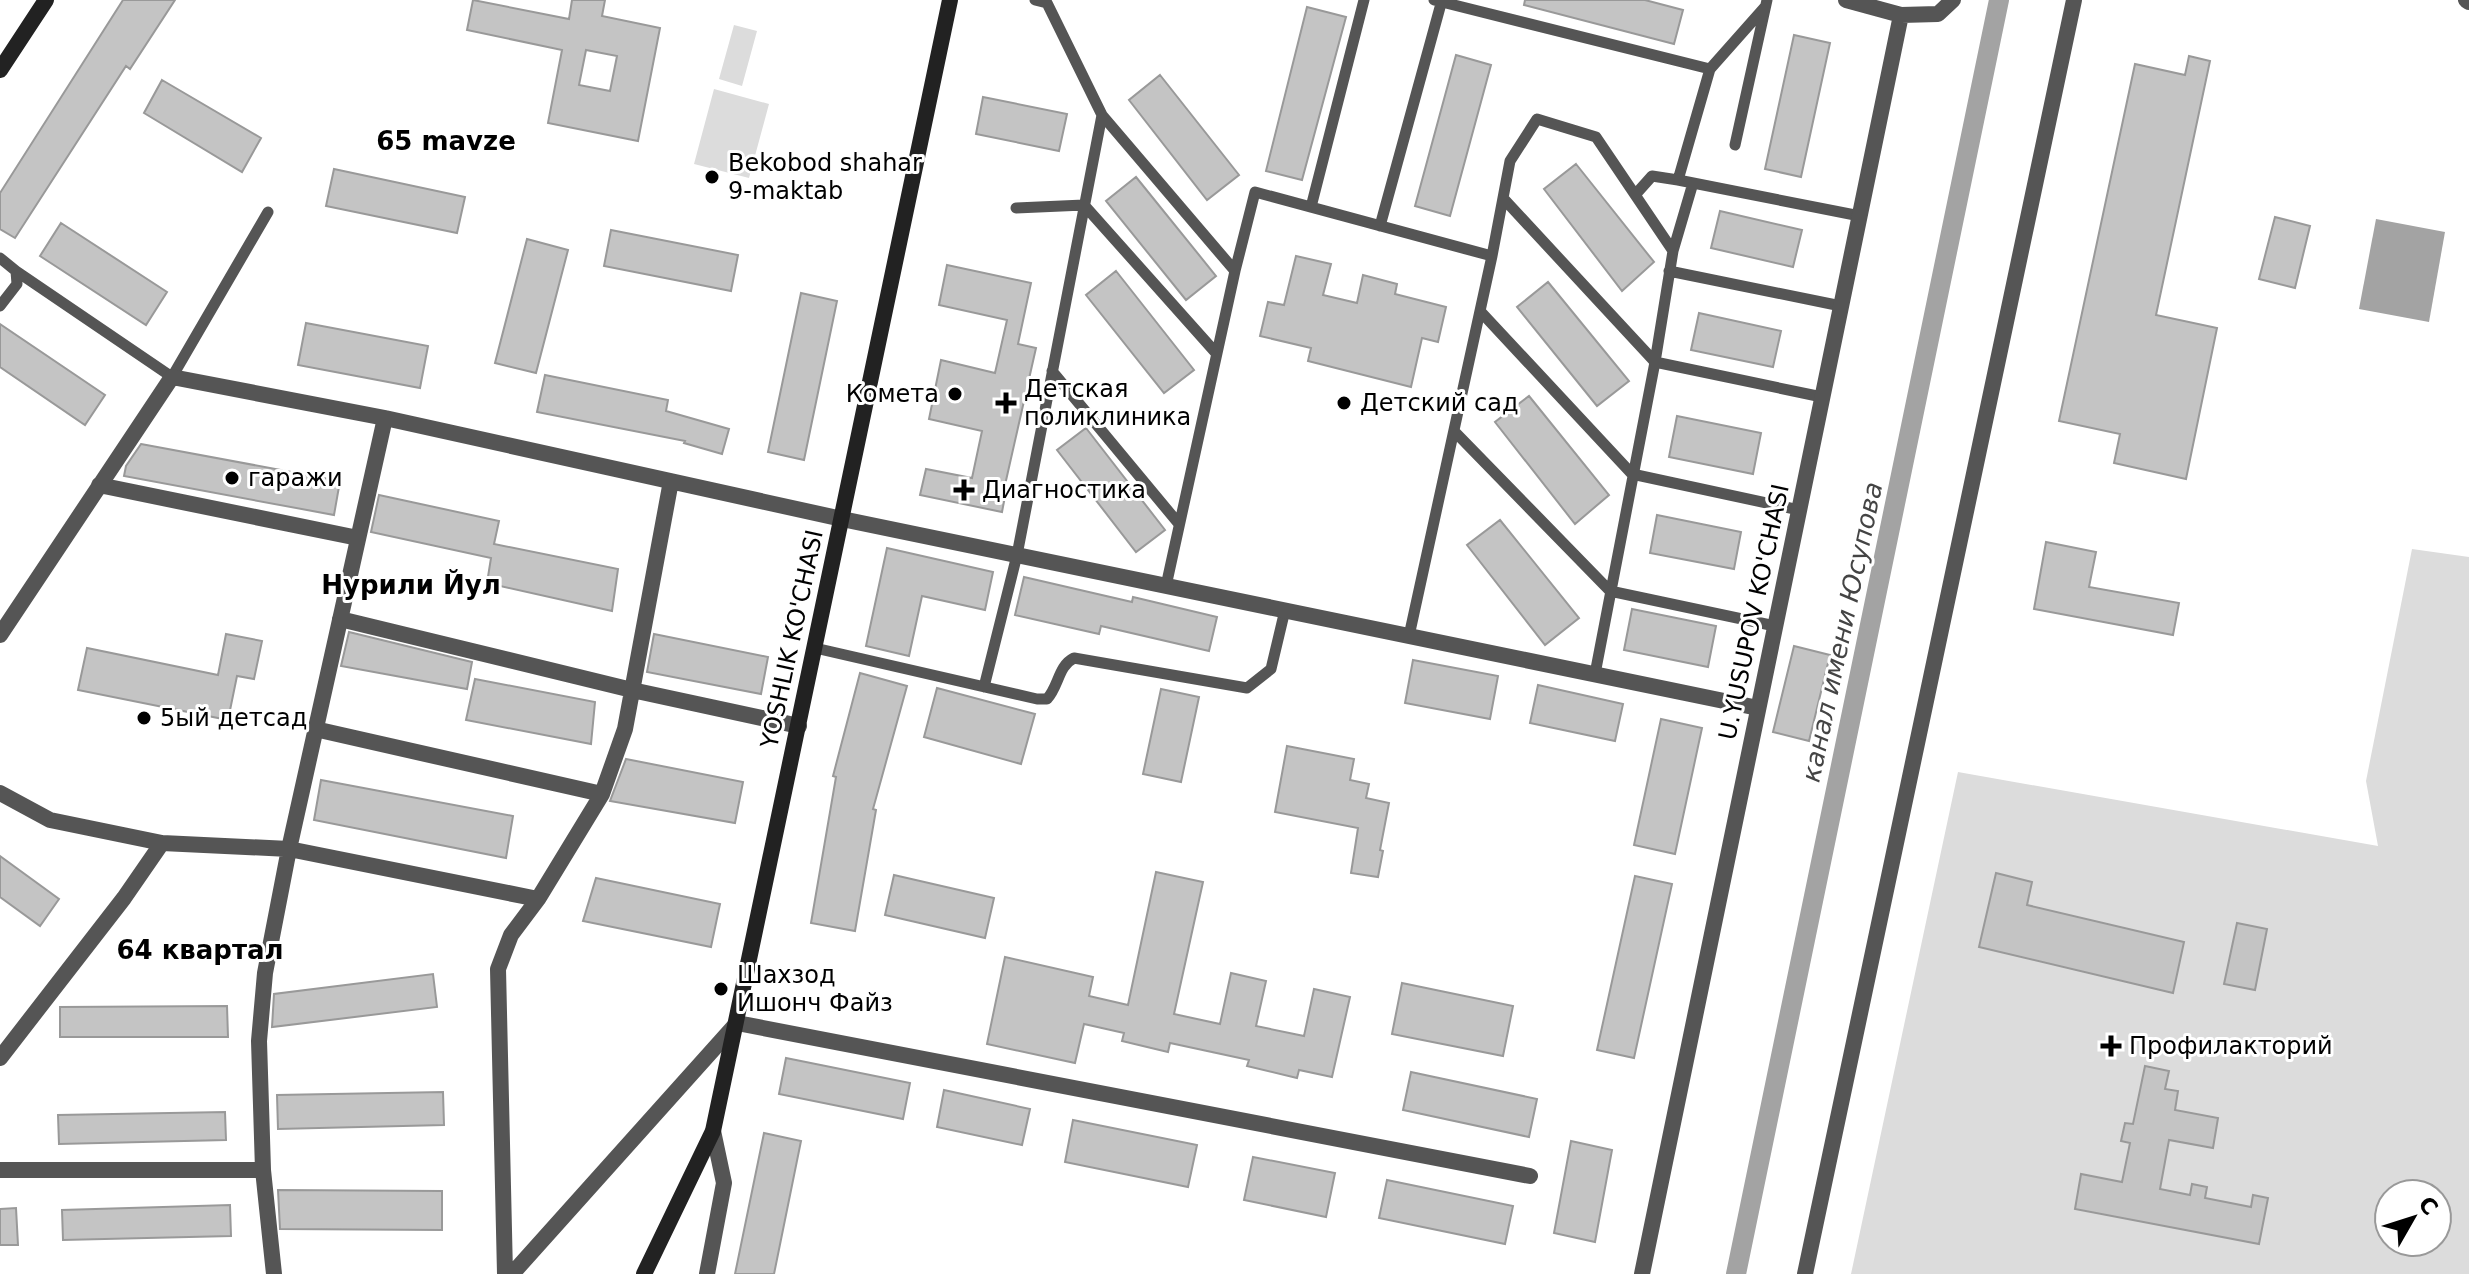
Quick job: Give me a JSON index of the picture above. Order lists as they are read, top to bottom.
{
  "streets": {
    "street": ["U.YUSUPOV KO'CHASI", "YOSHLIK KO'CHASI"]
  },
  "districts": ["65 mavze", "Нурили Йул", "64 квартал"],
  "water": ["канал имени Юсупова"],
  "places": {
    "other": [
      "Bekobod shahar 9-maktab",
      "Комета",
      "Детский сад",
      "гаражи",
      "5ый детсад",
      "Шахзод Ишонч Файз"
    ],
    "health": ["Детская поликлиника", "Диагностика", "Профилакторий"]
  },
  "north": "top right"
}
